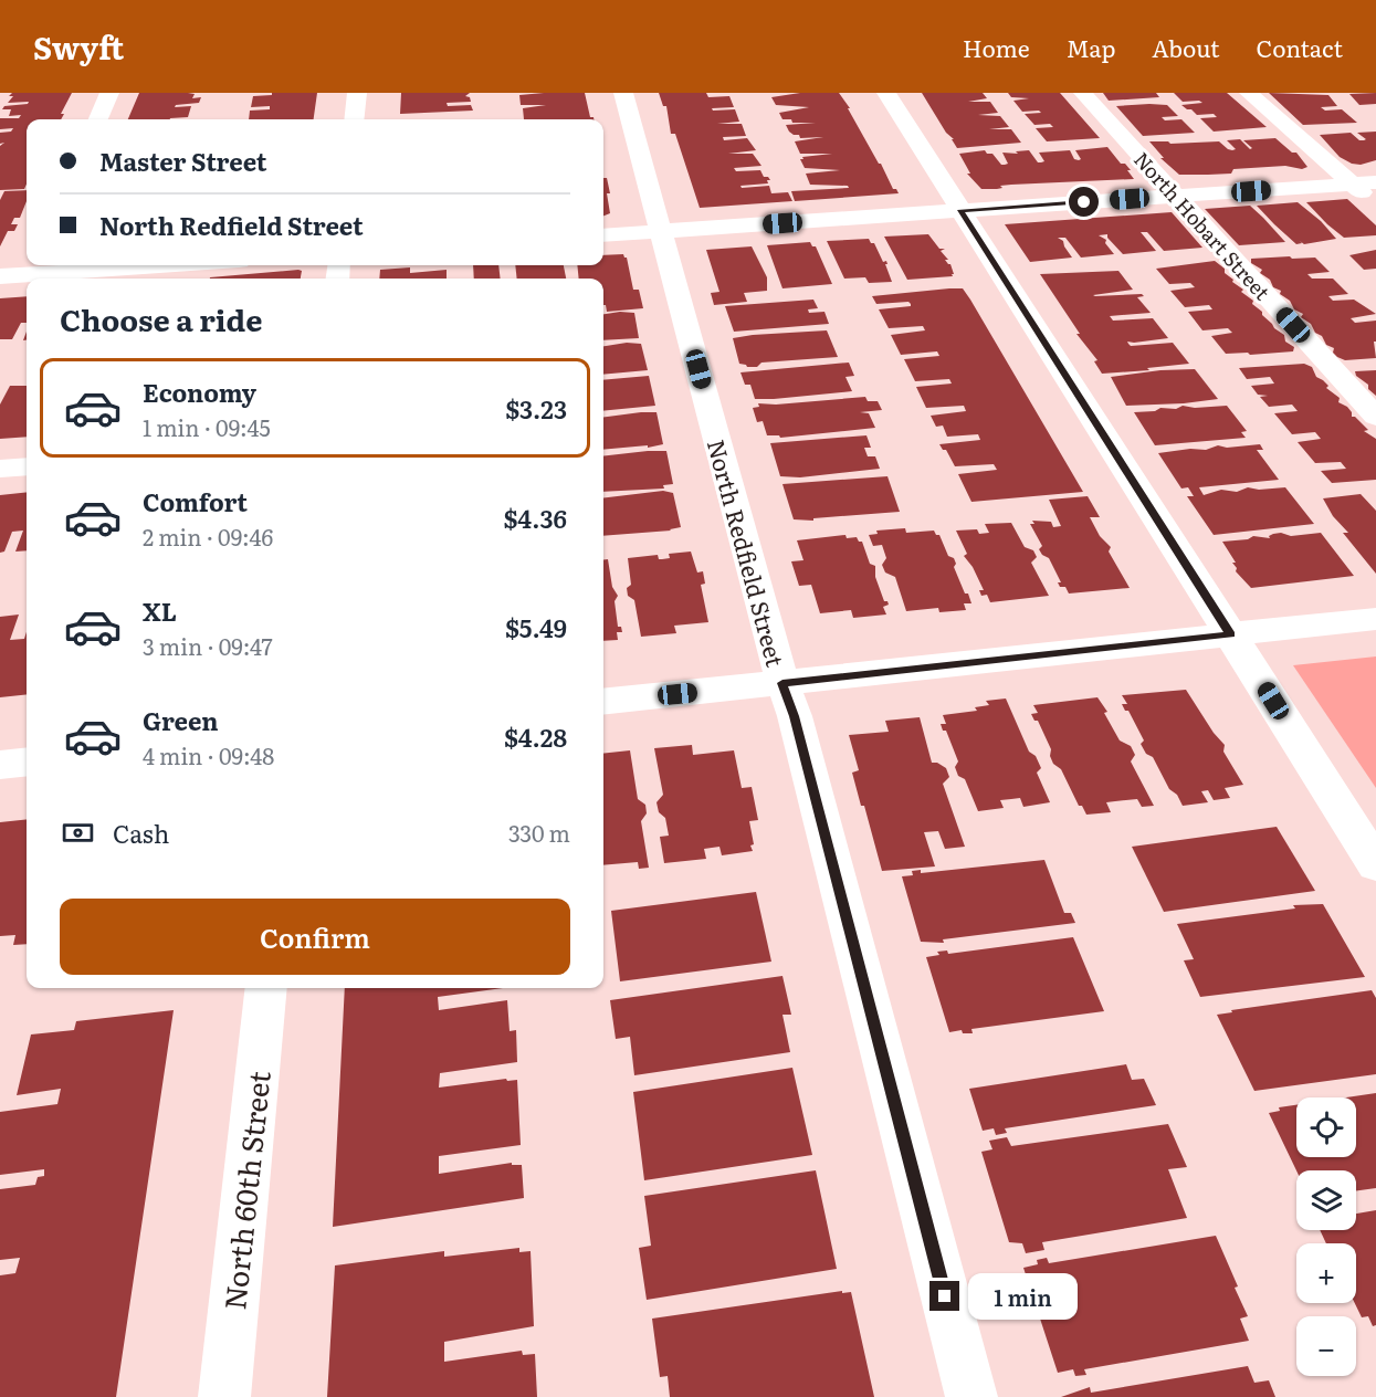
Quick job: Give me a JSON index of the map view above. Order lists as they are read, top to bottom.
{
  "streets": {
    "street": ["North Hobart Street", "North Redfield Street", "North 60th Street"]
  },
  "page": {
    "header": "Swyft",
    "nav": [
      "Home",
      "Map",
      "About",
      "Contact"
    ],
    "banner": ["Master Street", "North Redfield Street"],
    "heading": "Choose a ride",
    "list": [
      {
        "name": "Economy",
        "note": "1 min · 09:45",
        "value": "$3.23"
      },
      {
        "name": "Comfort",
        "note": "2 min · 09:46",
        "value": "$4.36"
      },
      {
        "name": "XL",
        "note": "3 min · 09:47",
        "value": "$5.49"
      },
      {
        "name": "Green",
        "note": "4 min · 09:48",
        "value": "$4.28"
      }
    ],
    "pay": ["Cash", "330 m"],
    "buttons": "Confirm",
    "map_buttons": ["+", "−"],
    "bubble": "1 min"
  }
}
